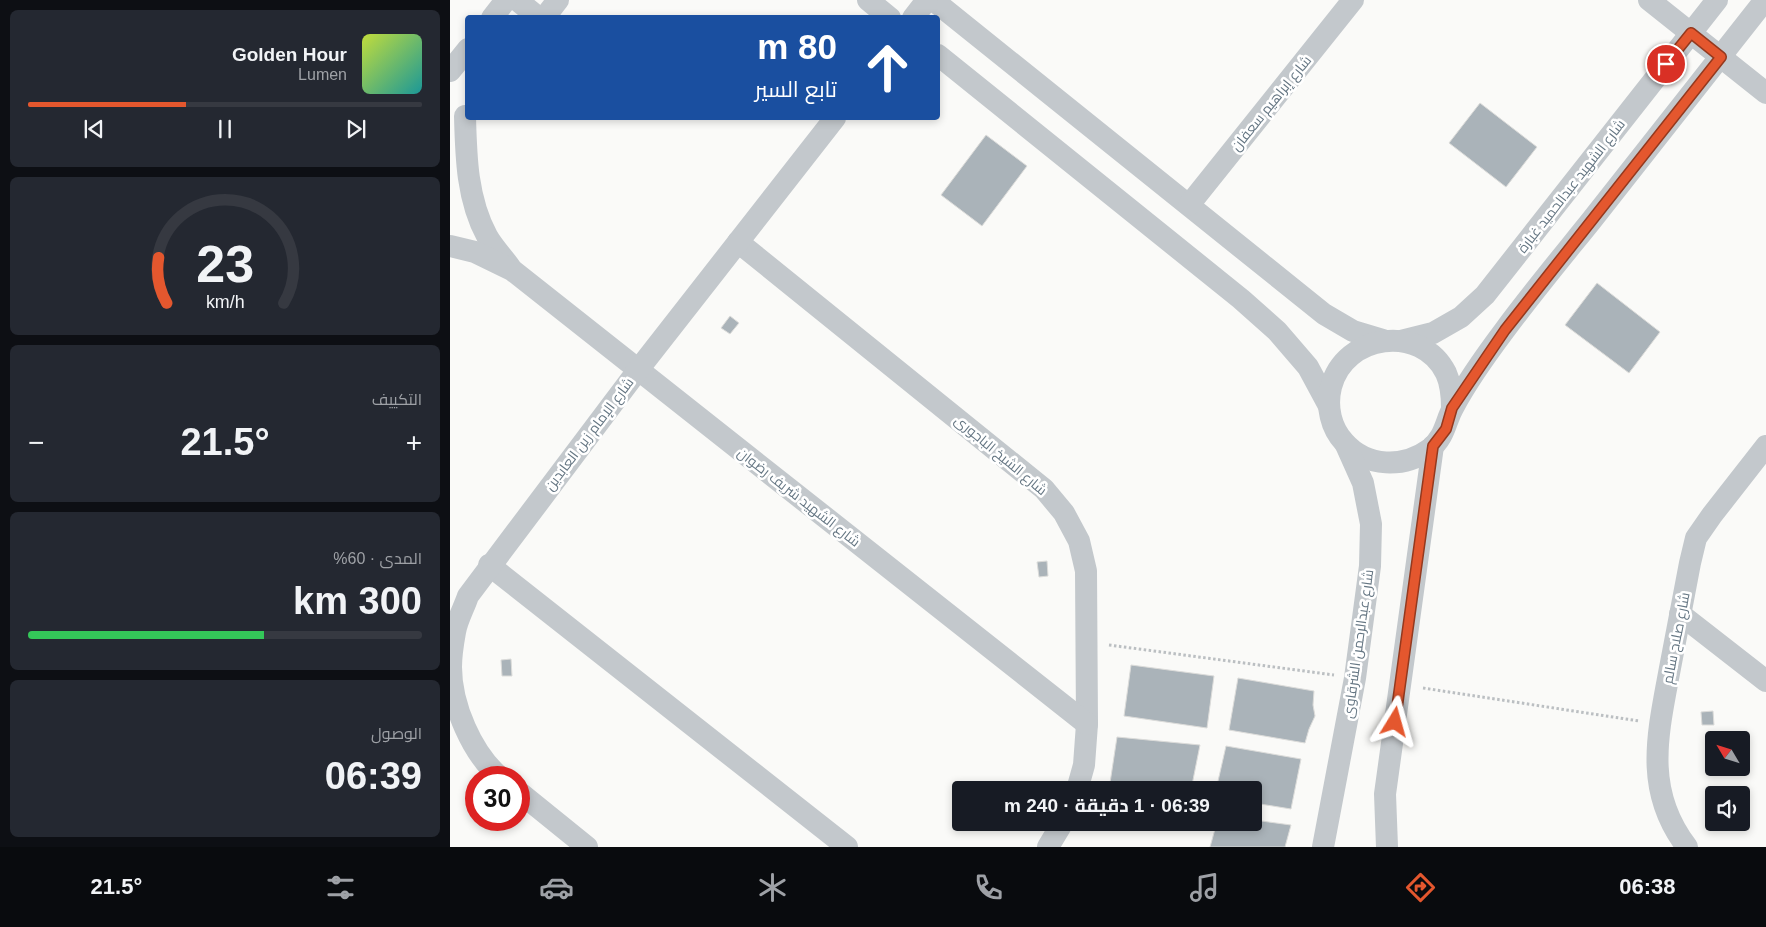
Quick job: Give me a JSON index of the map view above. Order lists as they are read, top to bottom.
{
  "streets": {
    "street": [
      "شارع إبراهيم سعفان",
      "شارع الشهيد عبدالحميد غبارة",
      "شارع الإمام زين العابدين",
      "شارع الشيخ الباجورى",
      "شارع الشهيد شريف رضوان",
      "شارع صلاح سالم",
      "شارع عبدالرحمن الشرقاوى"
    ]
  },
  "crossings": [
    ["شارع الشهيد عبدالحميد غبارة", "شارع عبدالرحمن الشرقاوى"],
    ["شارع الإمام زين العابدين", "شارع الشيخ الباجورى"],
    ["شارع الإمام زين العابدين", "شارع الشهيد شريف رضوان"],
    ["شارع الشيخ الباجورى", "شارع الشهيد شريف رضوان"]
  ],
  "north": "top left",
  "page": {
    "turn": ["80 m", "تابع السير"],
    "song": ["Golden Hour", "Lumen"],
    "tile": [
      "التكييف",
      ["المدى · 60%", "300 km"],
      ["الوصول", "06:39"]
    ],
    "heat": ["−", "21.5°", "+"],
    "limit": "30",
    "trip": "06:39 · 1 دقيقة · 240 m",
    "tabs": ["06:38", "21.5°"],
    "gauge": ["23", "km/h"]
  }
}
